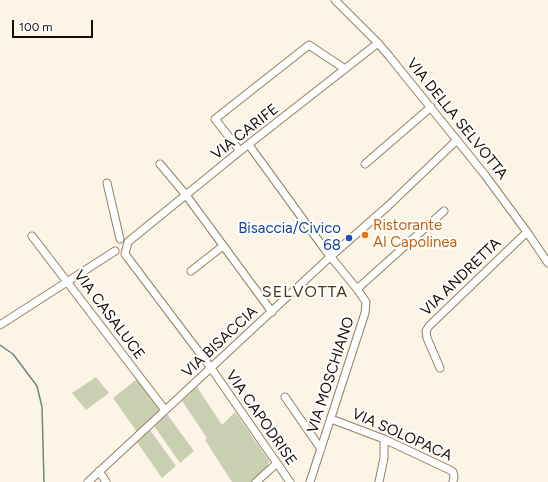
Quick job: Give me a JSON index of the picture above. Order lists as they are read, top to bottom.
{
  "streets": {
    "street": [
      "VIA DELLA SELVOTTA",
      "VIA CARIFE",
      "VIA ANDRETTA",
      "VIA CASALUCE",
      "VIA BISACCIA",
      "VIA MOSCHIANO",
      "VIA CAPODRISE",
      "VIA SOLOPACA"
    ]
  },
  "crossings": [
    ["VIA DELLA SELVOTTA", "VIA CARIFE"],
    ["VIA DELLA SELVOTTA", "VIA ANDRETTA"],
    ["VIA DELLA SELVOTTA", "VIA BISACCIA"],
    ["VIA CARIFE", "VIA MOSCHIANO"],
    ["VIA CASALUCE", "VIA BISACCIA"],
    ["VIA BISACCIA", "VIA MOSCHIANO"],
    ["VIA BISACCIA", "VIA CAPODRISE"],
    ["VIA MOSCHIANO", "VIA SOLOPACA"]
  ],
  "districts": ["SELVOTTA"],
  "places": ["Ristorante Al Capolinea", "Bisaccia/Civico 68"],
  "scale_bar": "100 m"
}
